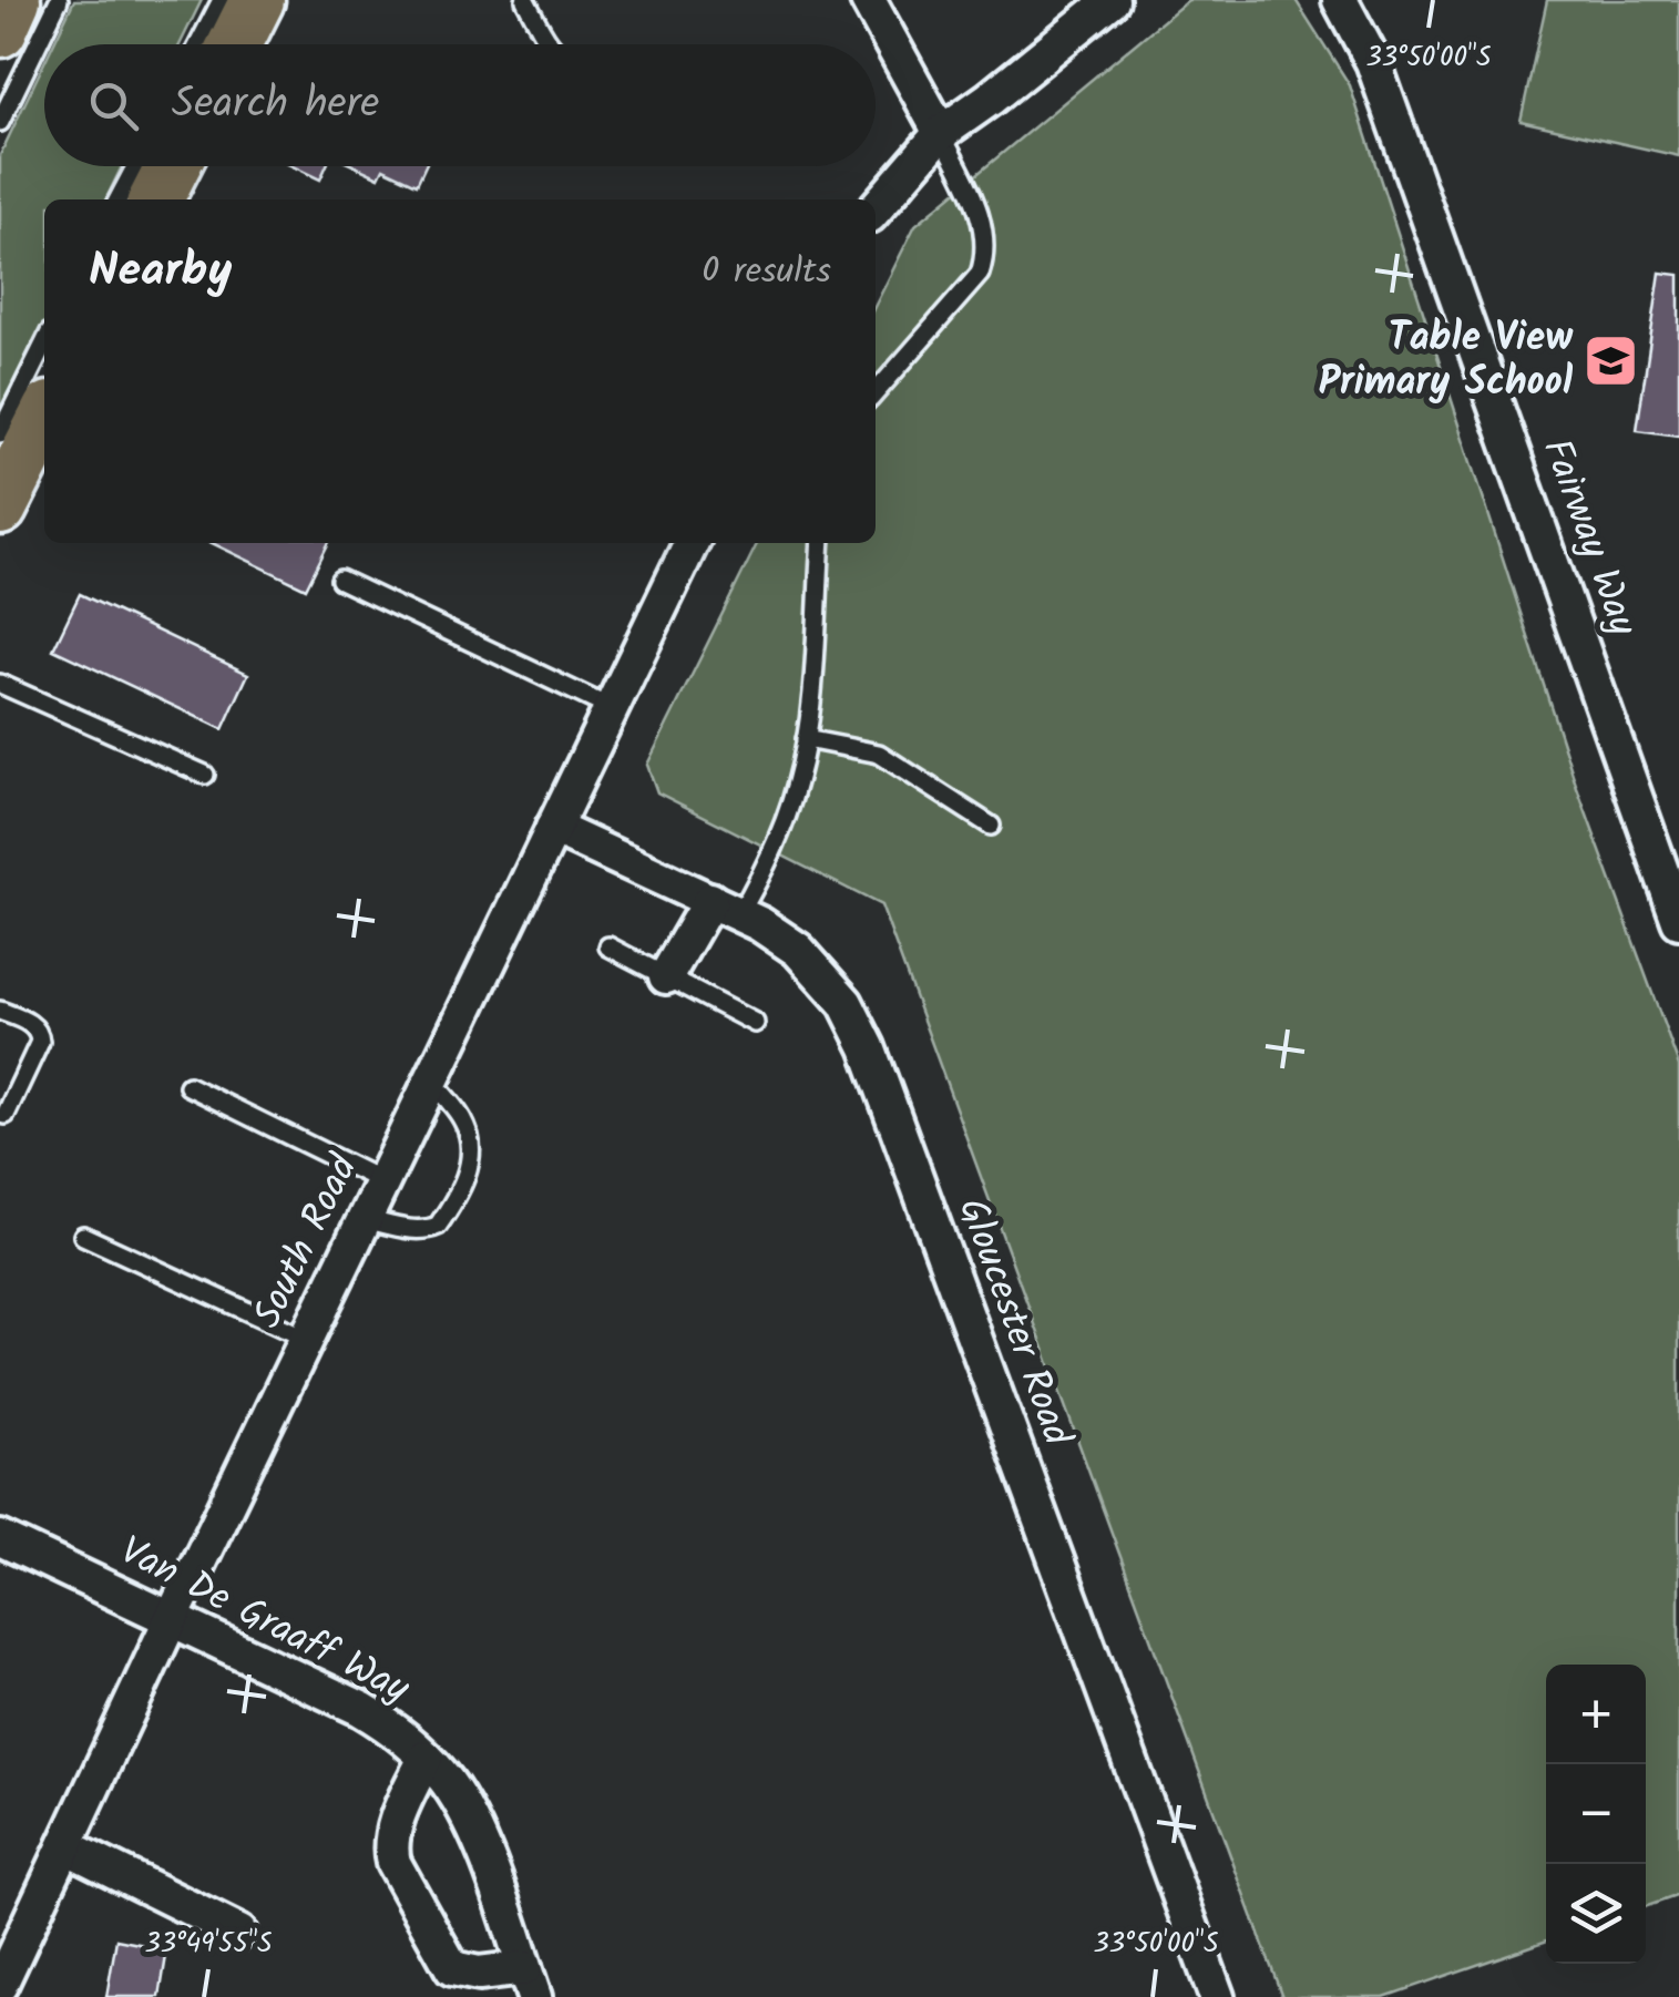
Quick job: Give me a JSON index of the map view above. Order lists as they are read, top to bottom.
{
  "streets": {
    "street": [
      "Fairway Way",
      "South Road",
      "Gloucester Road",
      "Van De Graaff Way"
    ]
  },
  "crossings": [
    ["South Road", "Gloucester Road"],
    ["South Road", "Van De Graaff Way"]
  ],
  "places": {
    "school or university": ["Table View Primary School"]
  },
  "page": {
    "search": "Search here",
    "heading": ["Nearby", "0 results"],
    "map_buttons": ["+", "−"]
  },
  "coordinates": ["33°50'00\"S", "33°49'55\"S"]
}
